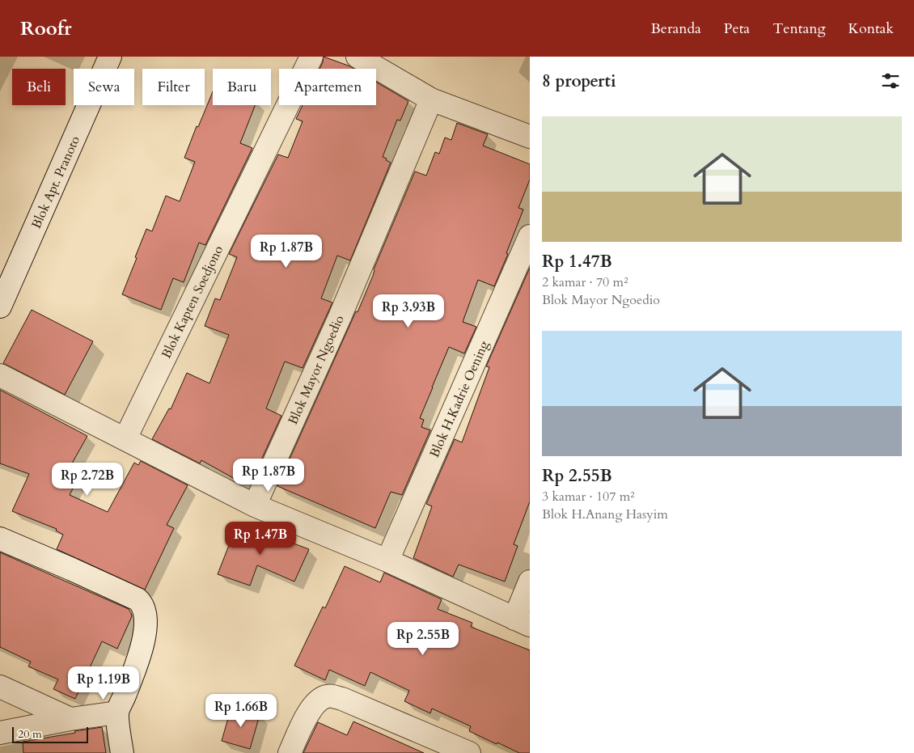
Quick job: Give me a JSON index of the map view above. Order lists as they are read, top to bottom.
{
  "streets": {
    "street": [
      "Blok Apt. Pranoto",
      "Blok Kapten Soedjono",
      "Blok Mayor Ngoedio",
      "Blok H.Kadrie Oening"
    ]
  },
  "scale_bar": "20 m",
  "page": {
    "header": "Roofr",
    "nav": [
      "Beranda",
      "Peta",
      "Tentang",
      "Kontak"
    ],
    "heading": "8 properti",
    "chip": [
      "Beli",
      "Sewa",
      "Filter",
      "Baru",
      "Apartemen"
    ],
    "list": [
      {
        "name": "Rp 1.47B",
        "note": "2 kamar · 70 m² · Blok Mayor Ngoedio"
      },
      {
        "name": "Rp 2.55B",
        "note": "3 kamar · 107 m² · Blok H.Anang Hasyim"
      }
    ],
    "price": [
      "Rp 1.87B",
      "Rp 3.93B",
      "Rp 1.87B",
      "Rp 2.72B",
      "Rp 1.47B",
      "Rp 2.55B",
      "Rp 1.19B",
      "Rp 1.66B"
    ],
    "scale": "20 m"
  }
}
